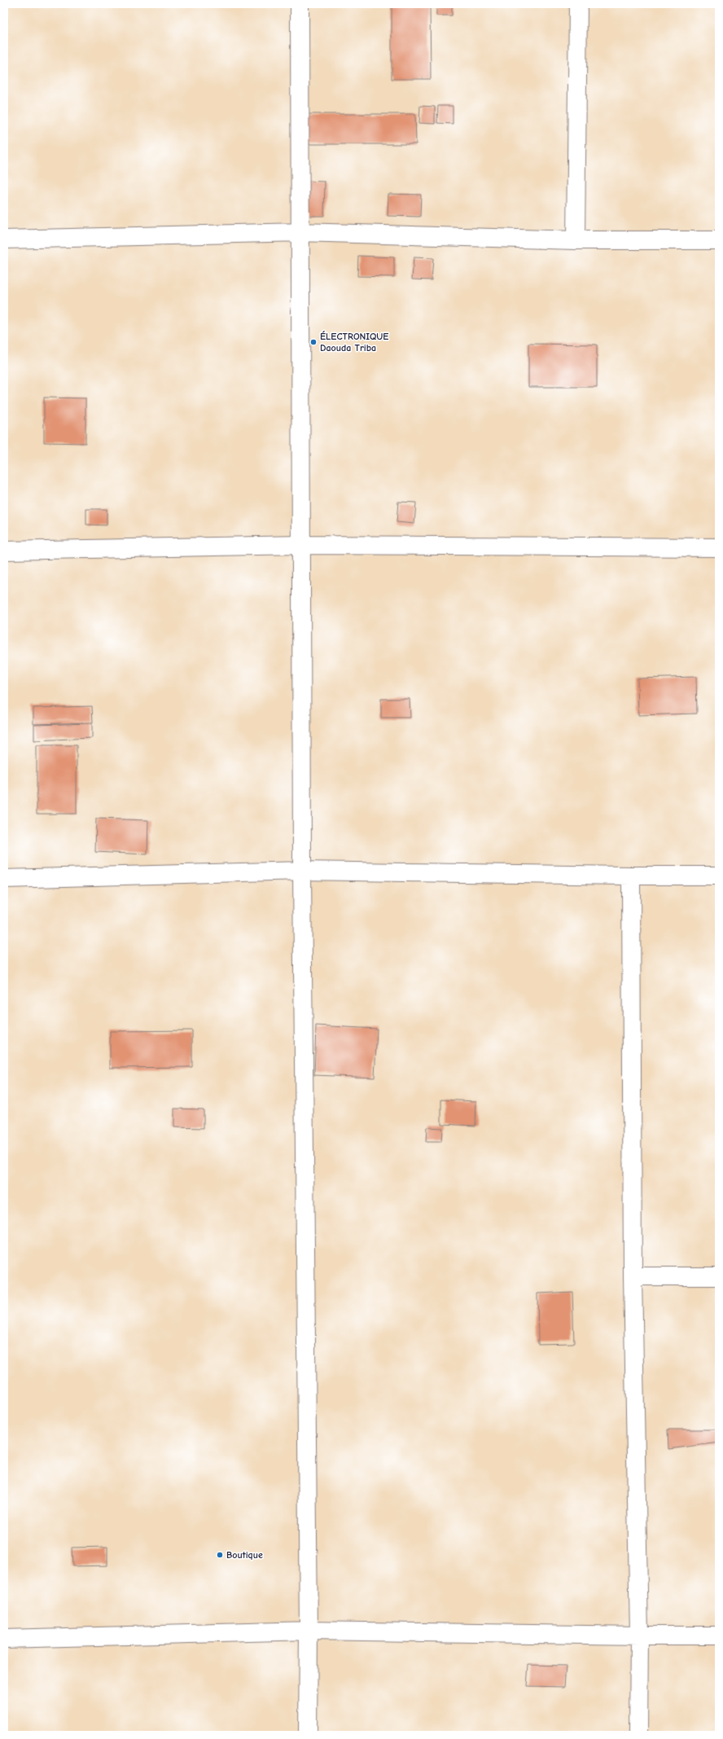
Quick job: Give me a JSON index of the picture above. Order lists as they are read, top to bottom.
{
  "places": ["ÉLECTRONIQUE Daouda Triba", "Boutique"]
}
